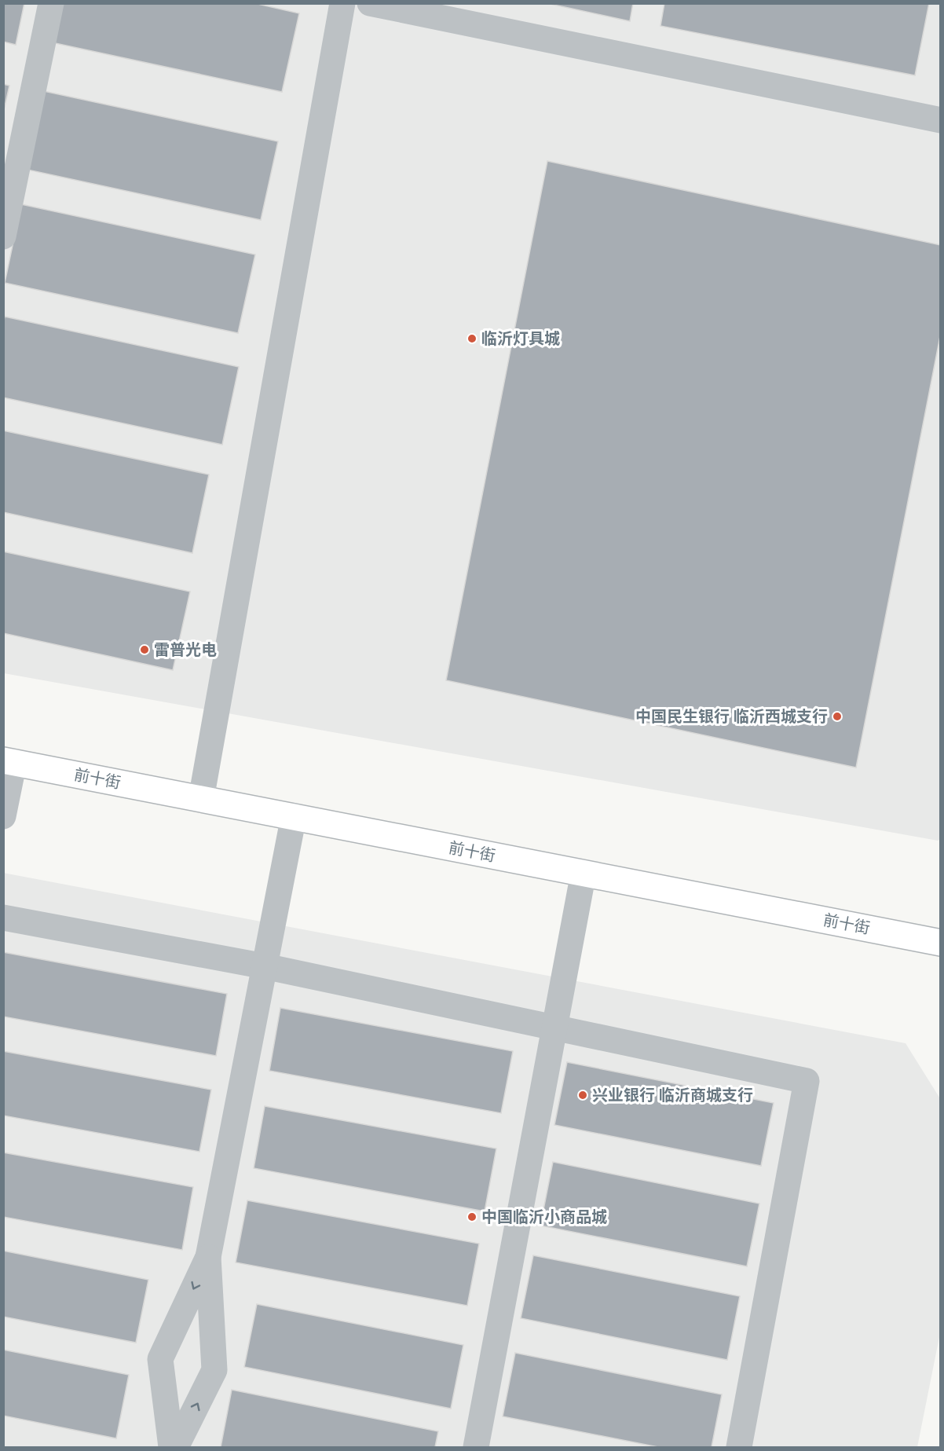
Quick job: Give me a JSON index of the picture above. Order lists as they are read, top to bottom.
{
  "streets": {
    "main road": ["前十街"]
  },
  "places": [
    "临沂灯具城",
    "雷普光电",
    "中国民生银行 临沂西城支行",
    "兴业银行 临沂商城支行",
    "中国临沂小商品城"
  ]
}
